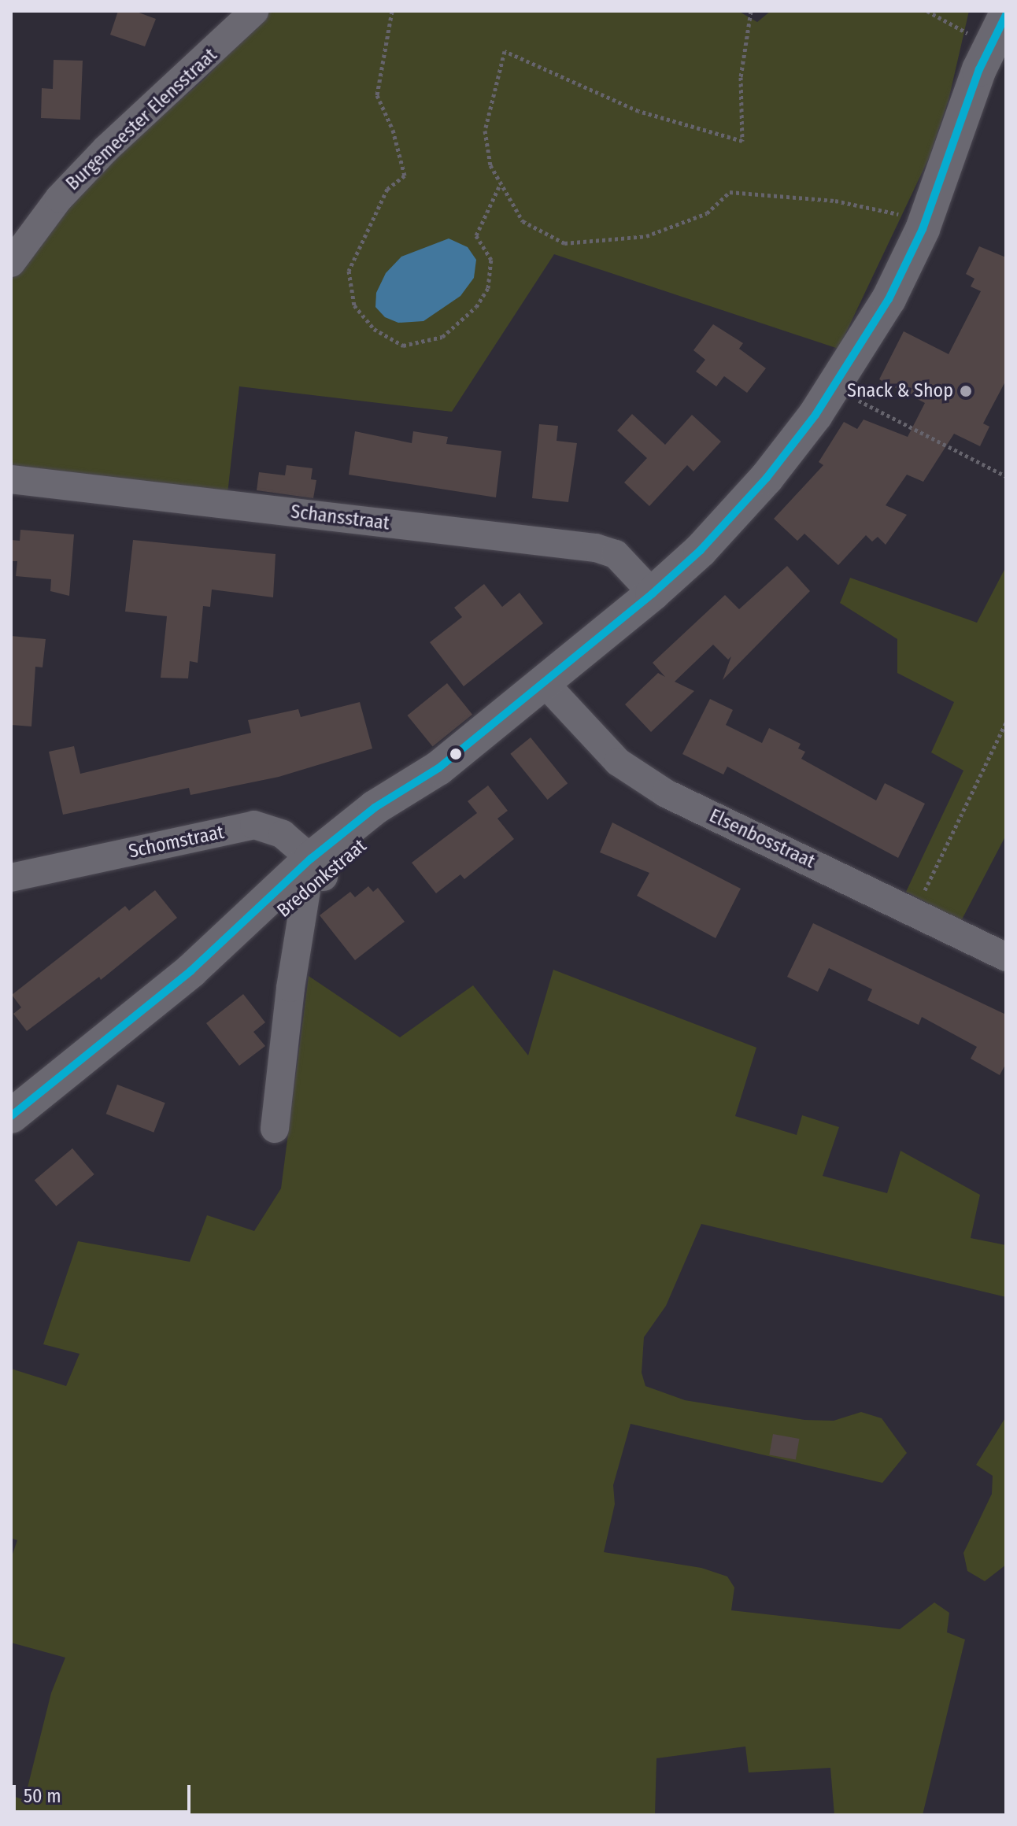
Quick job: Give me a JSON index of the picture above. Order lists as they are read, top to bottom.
{
  "streets": {
    "street": [
      "Burgemeester Elensstraat",
      "Schansstraat",
      "Elsenbosstraat",
      "Schomstraat",
      "Bredonkstraat"
    ]
  },
  "crossings": [
    ["Schansstraat", "Bredonkstraat"],
    ["Elsenbosstraat", "Bredonkstraat"],
    ["Schomstraat", "Bredonkstraat"]
  ],
  "places": ["Snack & Shop"],
  "scale_bar": "50 m"
}
